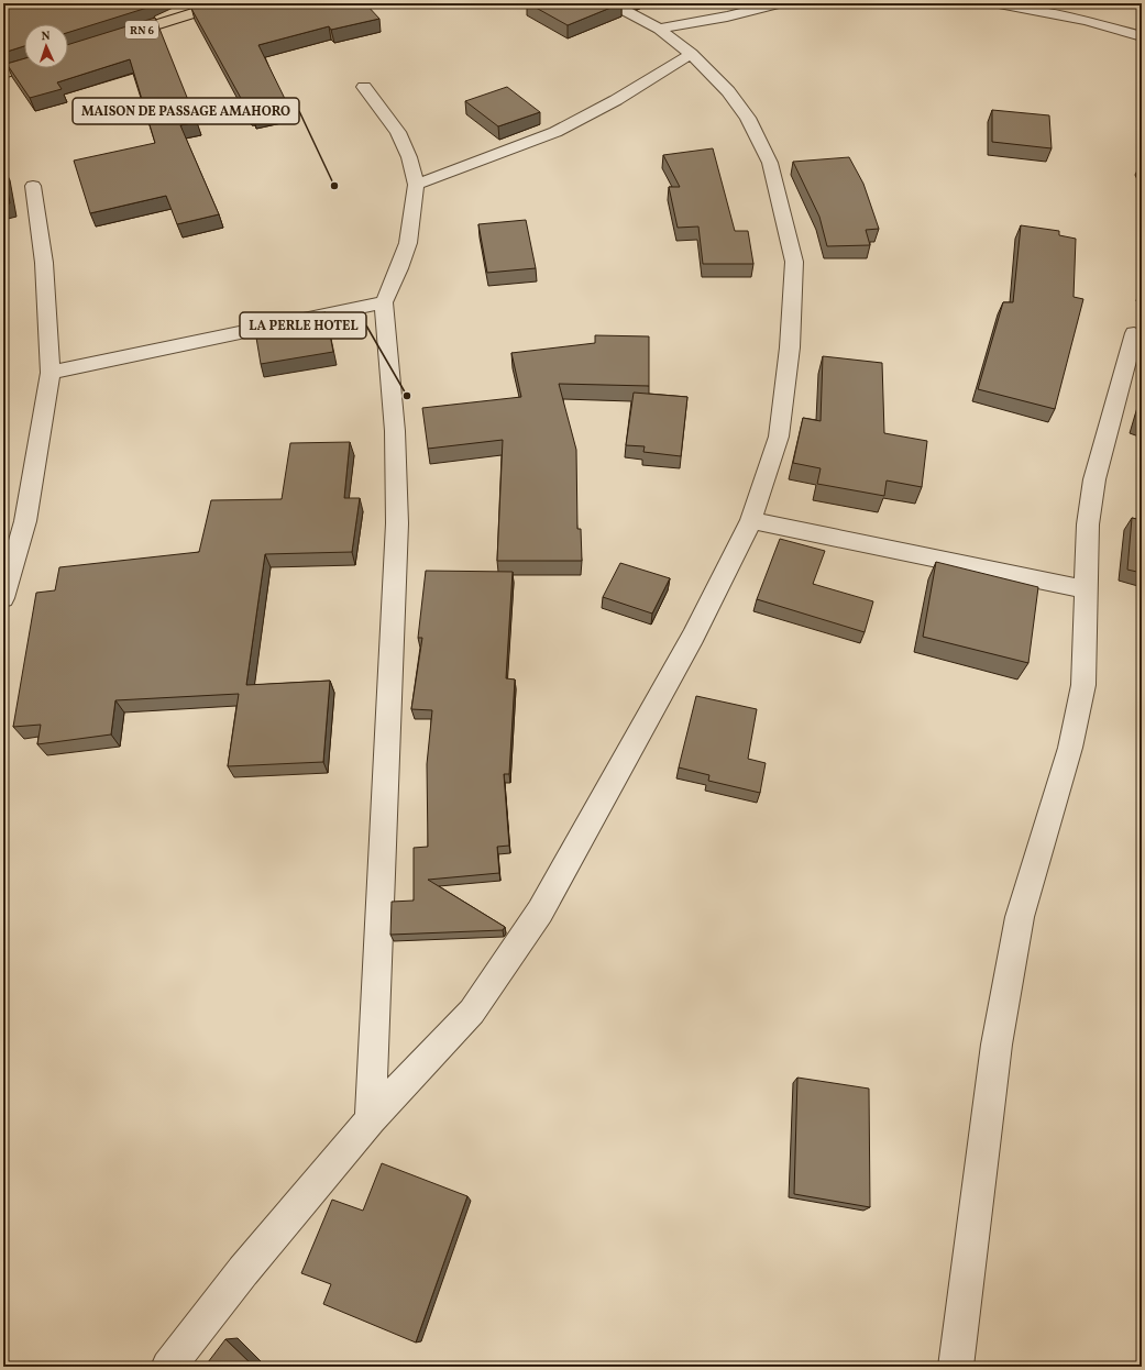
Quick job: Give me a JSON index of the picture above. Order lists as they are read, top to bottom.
{
  "streets": {
    "main road": ["RN 6"]
  },
  "places": ["MAISON DE PASSAGE AMAHORO", "LA PERLE HOTEL"],
  "north": "top"
}
